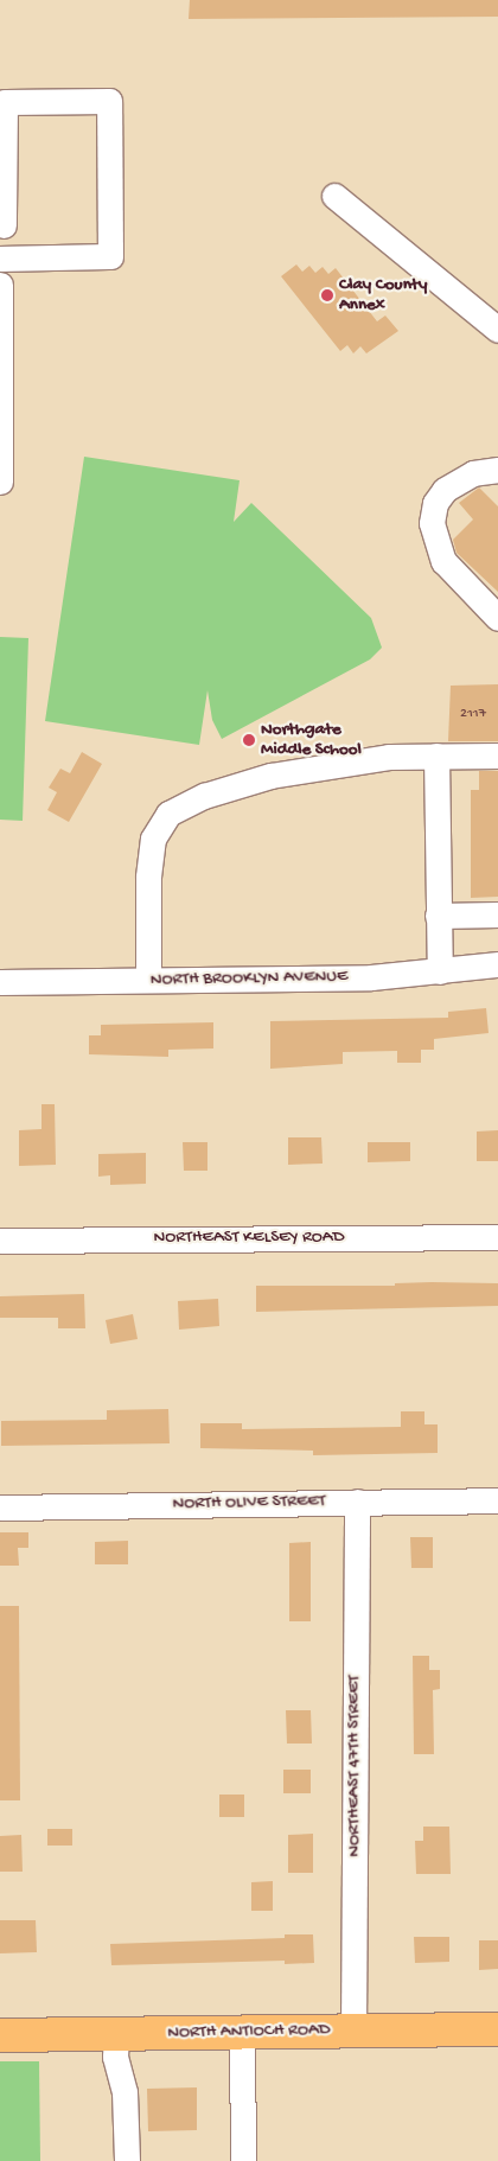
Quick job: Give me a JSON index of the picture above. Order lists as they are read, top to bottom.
{
  "streets": {
    "main road": ["NORTH ANTIOCH ROAD"],
    "street": [
      "NORTH BROOKLYN AVENUE",
      "NORTHEAST KELSEY ROAD",
      "NORTH OLIVE STREET",
      "NORTHEAST 47TH STREET"
    ]
  },
  "crossings": [
    ["NORTH OLIVE STREET", "NORTHEAST 47TH STREET"],
    ["NORTHEAST 47TH STREET", "NORTH ANTIOCH ROAD"]
  ],
  "places": ["Clay County Annex", "Northgate Middle School"],
  "house_numbers": ["2117"]
}
